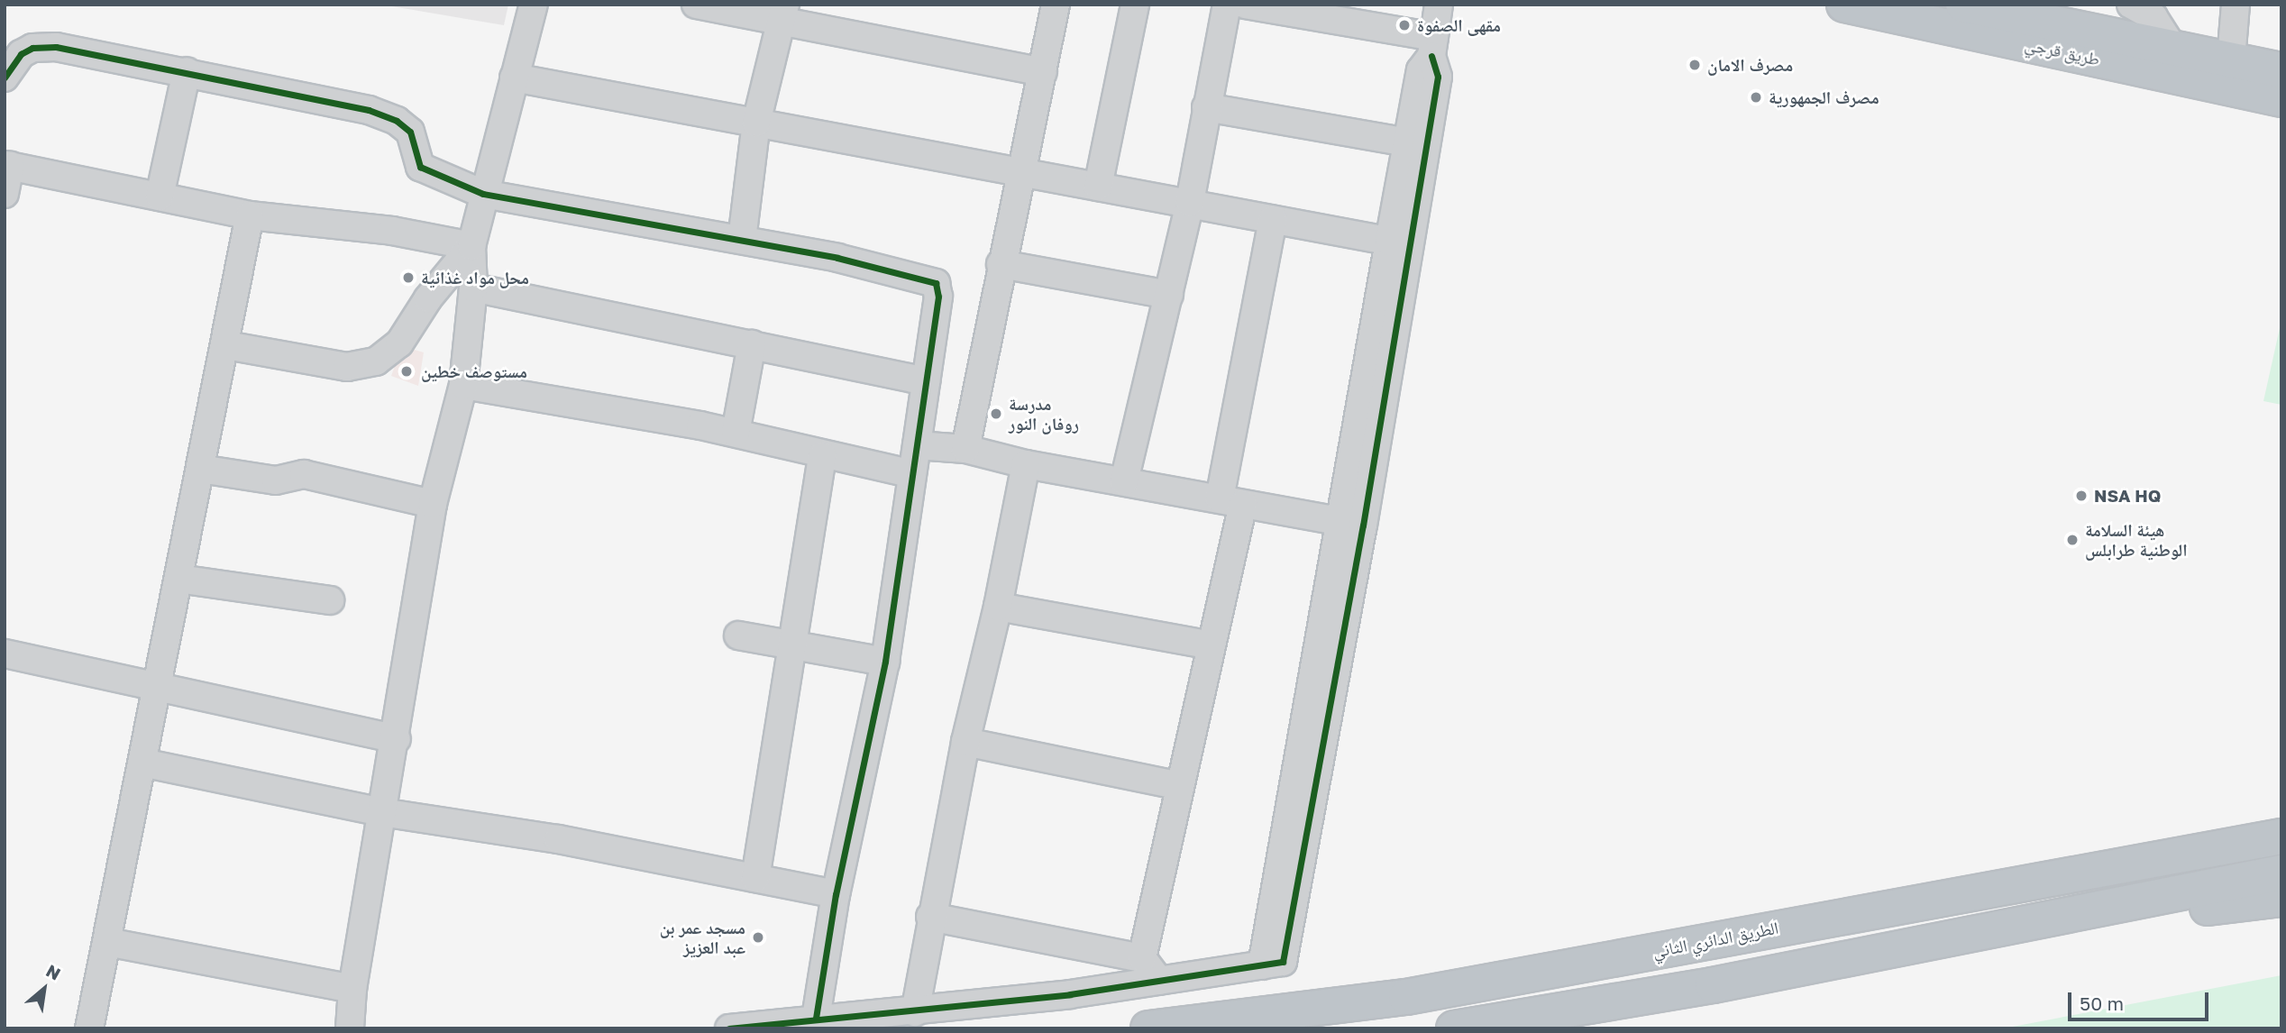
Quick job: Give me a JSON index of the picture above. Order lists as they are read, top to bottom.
{
  "streets": {
    "highway": ["طريق قرجي", "الطريق الدائري الثاني"]
  },
  "places": [
    "مقهى الصفوة",
    "مصرف الامان",
    "مصرف الجمهورية",
    "محل مواد غذائية",
    "مستوصف خطين",
    "مدرسة روفان النور",
    "NSA HQ",
    "هيئة السلامة الوطنية طرابلس",
    "مسجد عمر بن عبد العزيز"
  ],
  "scale_bar": "50 m",
  "north": "top right"
}
